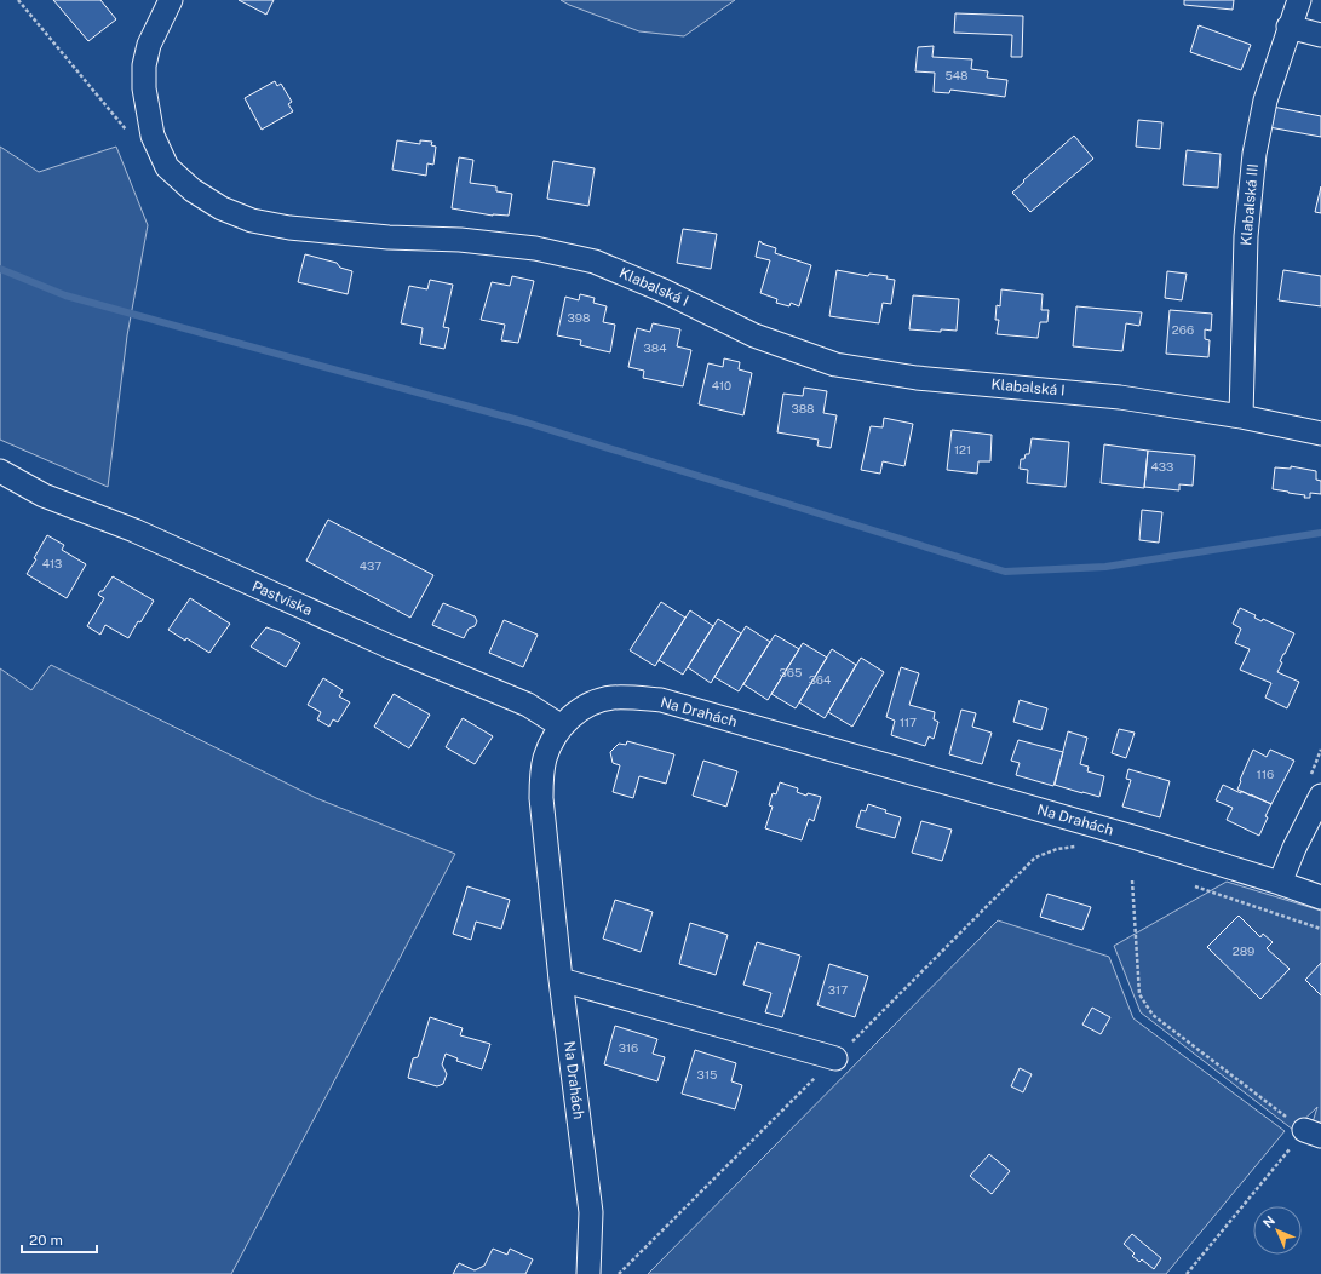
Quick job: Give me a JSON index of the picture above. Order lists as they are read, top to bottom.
{
  "streets": {
    "street": [
      "Klabalská III",
      "Klabalská I",
      "Pastviska",
      "Na Drahách"
    ]
  },
  "crossings": [
    ["Klabalská III", "Klabalská I"],
    ["Pastviska", "Na Drahách"]
  ],
  "house_numbers": [
    "548",
    "398",
    "266",
    "384",
    "410",
    "388",
    "121",
    "433",
    "413",
    "437",
    "365",
    "364",
    "117",
    "116",
    "289",
    "317",
    "316",
    "315"
  ],
  "scale_bar": "20 m",
  "north": "top left"
}
